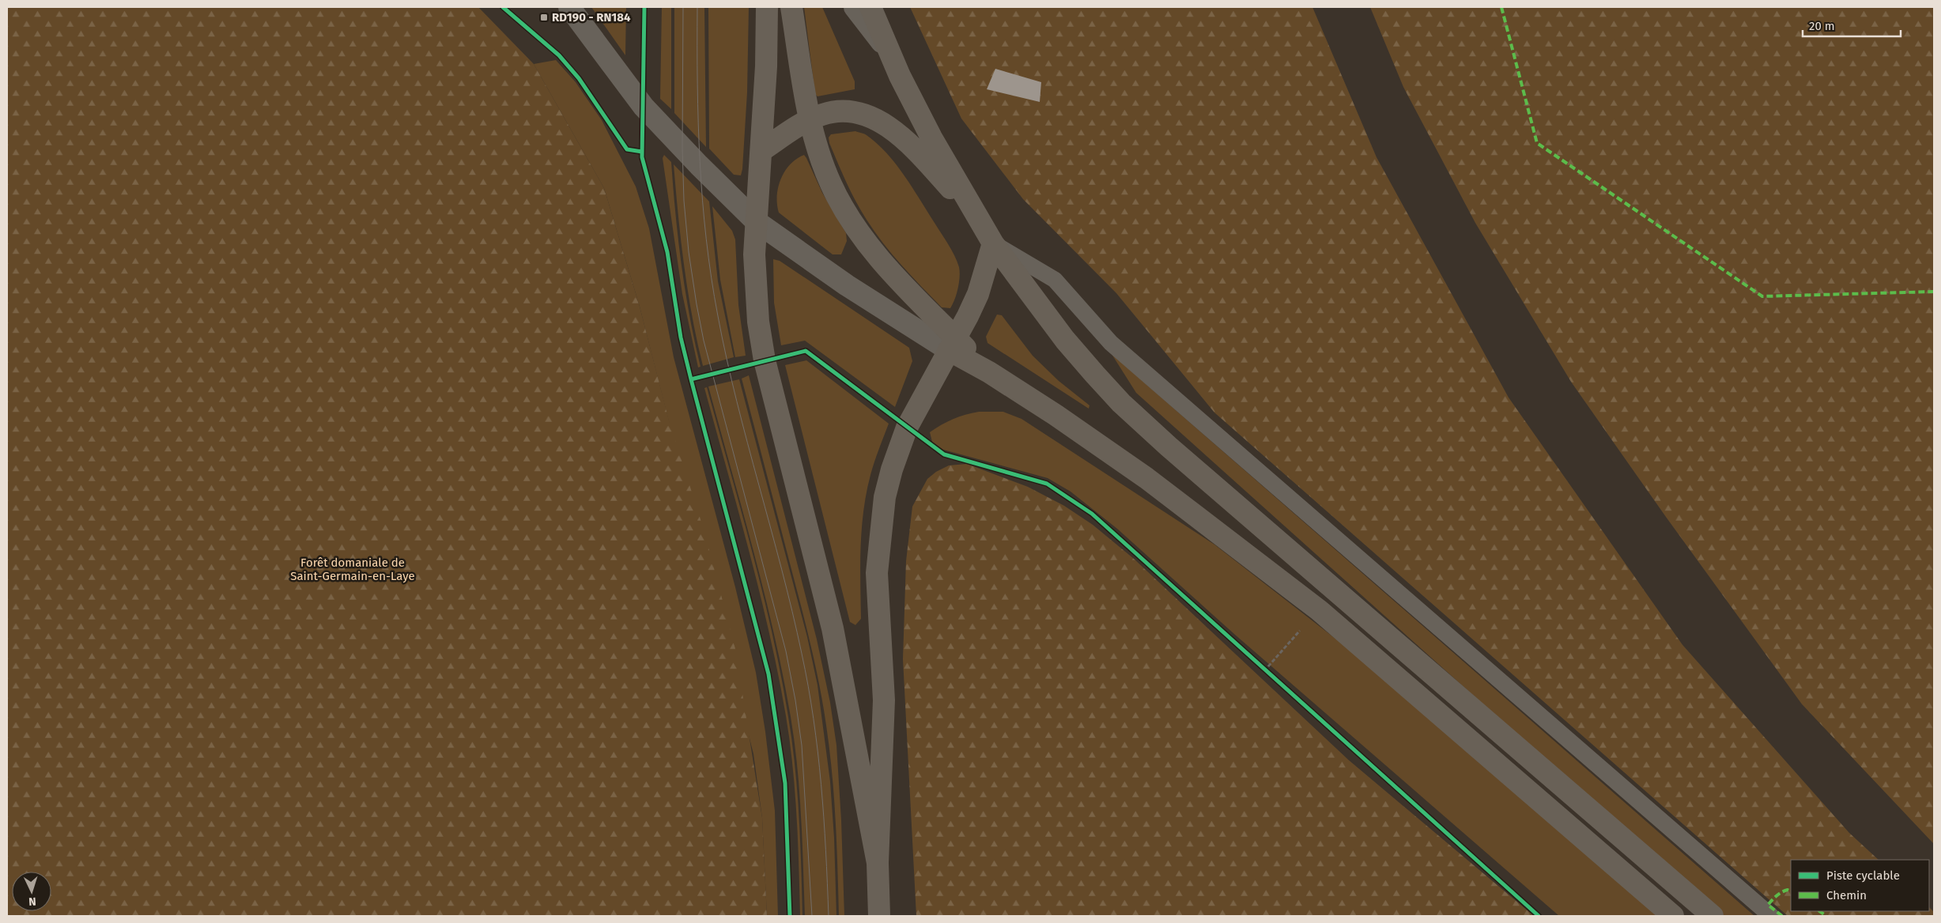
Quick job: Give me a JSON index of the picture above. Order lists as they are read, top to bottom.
{
  "parks": ["Forêt domaniale de Saint-Germain-en-Laye"],
  "places": {
    "transit": ["RD190 - RN184"]
  },
  "legend": ["Piste cyclable", "Chemin"],
  "scale_bar": "20 m",
  "north": "bottom"
}
